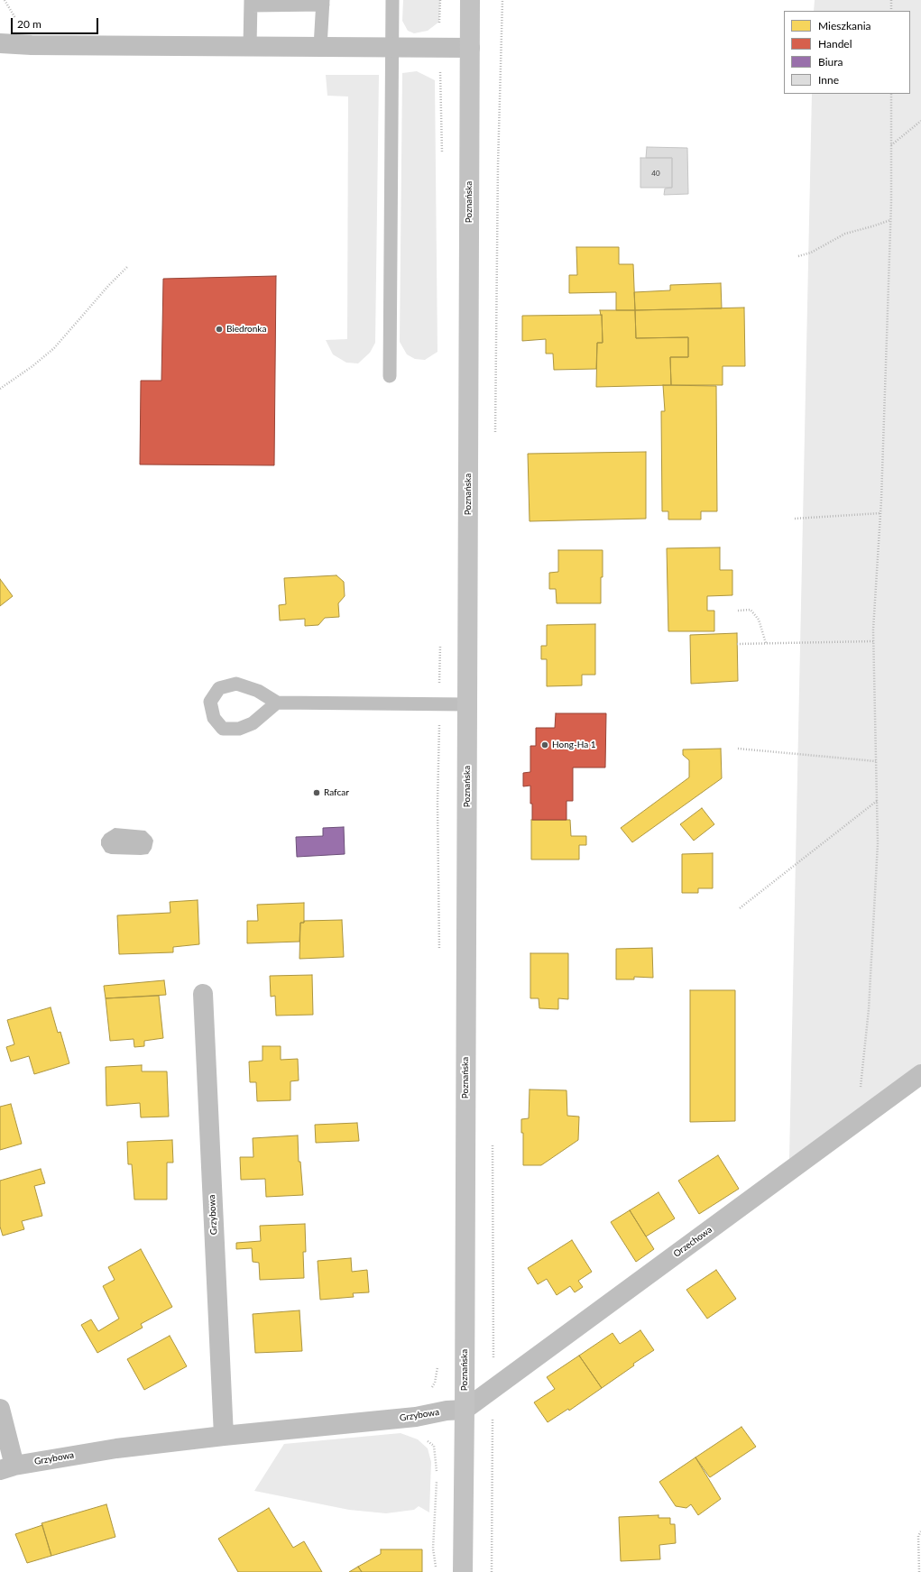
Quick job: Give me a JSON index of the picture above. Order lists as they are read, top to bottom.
{
  "streets": {
    "street": ["Poznańska", "Grzybowa", "Orzechowa"]
  },
  "crossings": [
    ["Poznańska", "Grzybowa"],
    ["Poznańska", "Orzechowa"],
    ["Grzybowa", "Orzechowa"]
  ],
  "places": ["Biedronka", "Hong-Ha 1", "Rafcar"],
  "house_numbers": ["40"],
  "legend": [
    "Mieszkania",
    "Handel",
    "Biura",
    "Inne"
  ],
  "scale_bar": "20 m"
}
